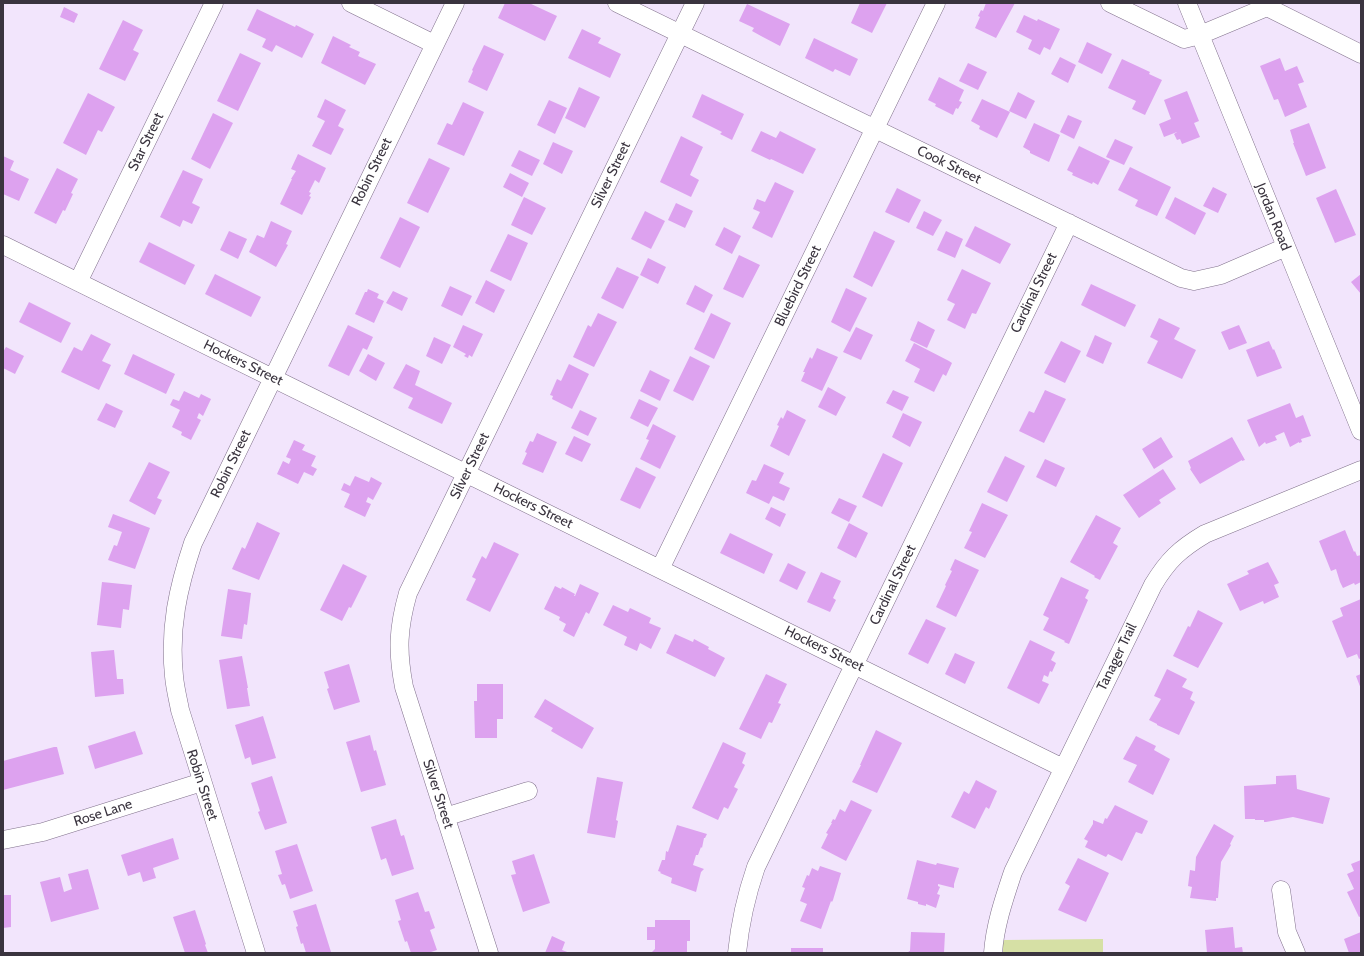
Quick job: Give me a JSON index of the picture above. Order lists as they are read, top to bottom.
{
  "streets": {
    "street": [
      "Star Street",
      "Cook Street",
      "Robin Street",
      "Silver Street",
      "Jordan Road",
      "Bluebird Street",
      "Cardinal Street",
      "Hockers Street",
      "Tanager Trail",
      "Rose Lane"
    ]
  },
  "crossings": [
    ["Star Street", "Hockers Street"],
    ["Cook Street", "Silver Street"],
    ["Cook Street", "Jordan Road"],
    ["Cook Street", "Bluebird Street"],
    ["Cook Street", "Cardinal Street"],
    ["Robin Street", "Hockers Street"],
    ["Robin Street", "Rose Lane"],
    ["Silver Street", "Hockers Street"],
    ["Bluebird Street", "Hockers Street"],
    ["Cardinal Street", "Hockers Street"],
    ["Hockers Street", "Tanager Trail"]
  ]
}
